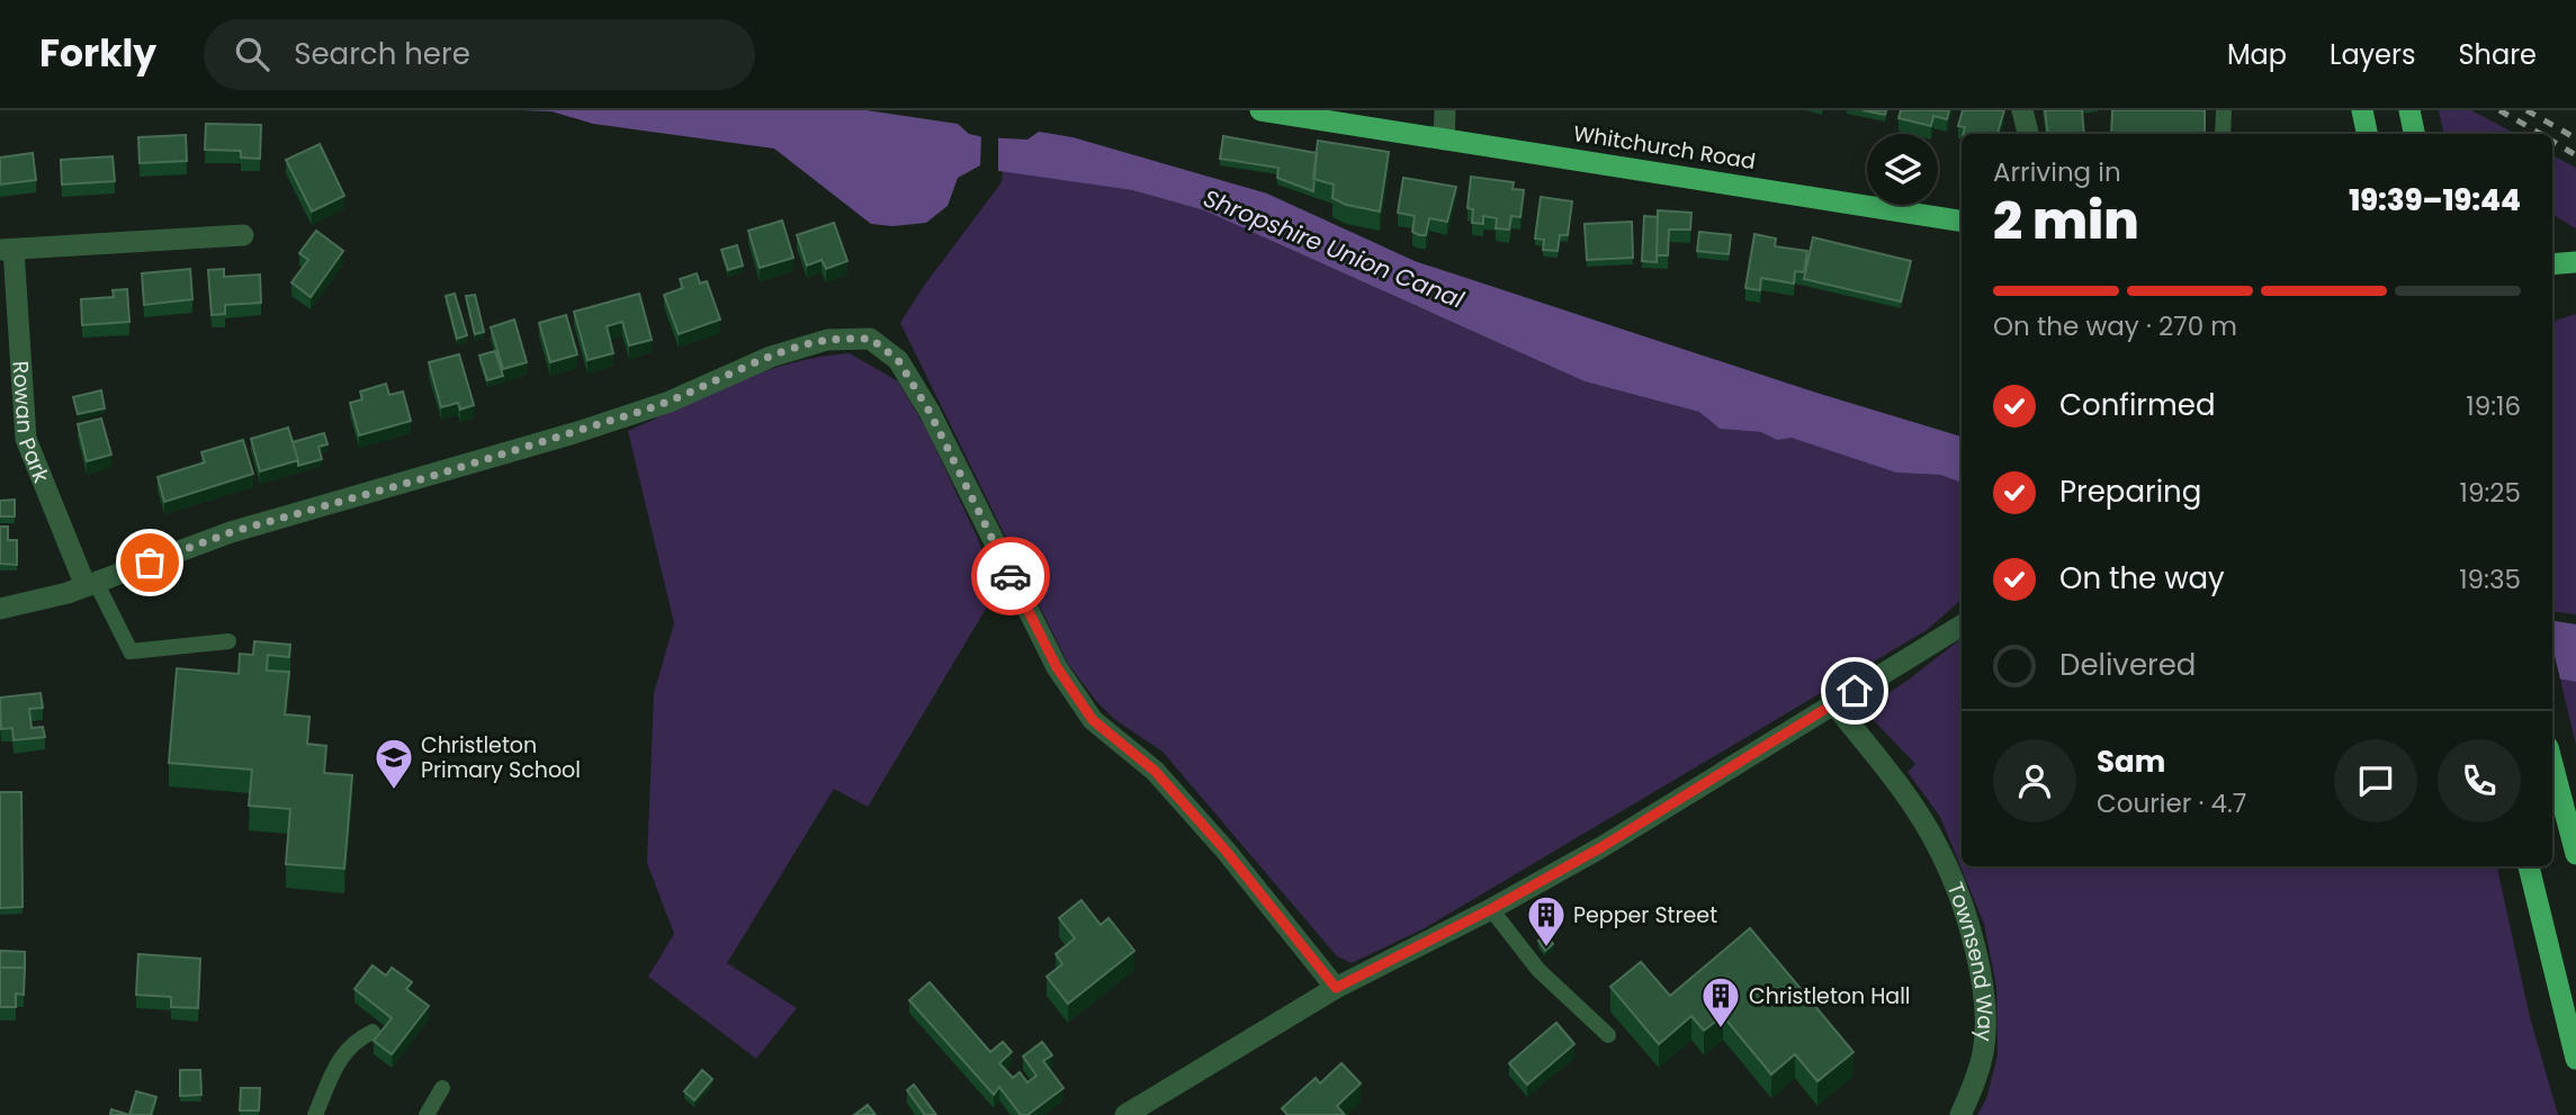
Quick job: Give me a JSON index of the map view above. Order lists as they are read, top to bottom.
{
  "streets": {
    "highway": ["Whitchurch Road"],
    "street": ["Rowan Park", "Townsend Way"]
  },
  "water": ["Shropshire Union Canal"],
  "places": {
    "school or university": ["Christleton Primary School"],
    "building": ["Pepper Street", "Christleton Hall"]
  },
  "page": {
    "header": "Forkly",
    "search": "Search here",
    "nav": ["Map", "Layers", "Share"],
    "heading": ["2 min", "Arriving in", "19:39–19:44"],
    "panel": ["Sam", "Courier · 4.7"],
    "bar": "On the way · 270 m",
    "list": [
      ["Confirmed", "19:16"],
      ["Preparing", "19:25"],
      ["On the way", "19:35"],
      "Delivered"
    ]
  }
}
